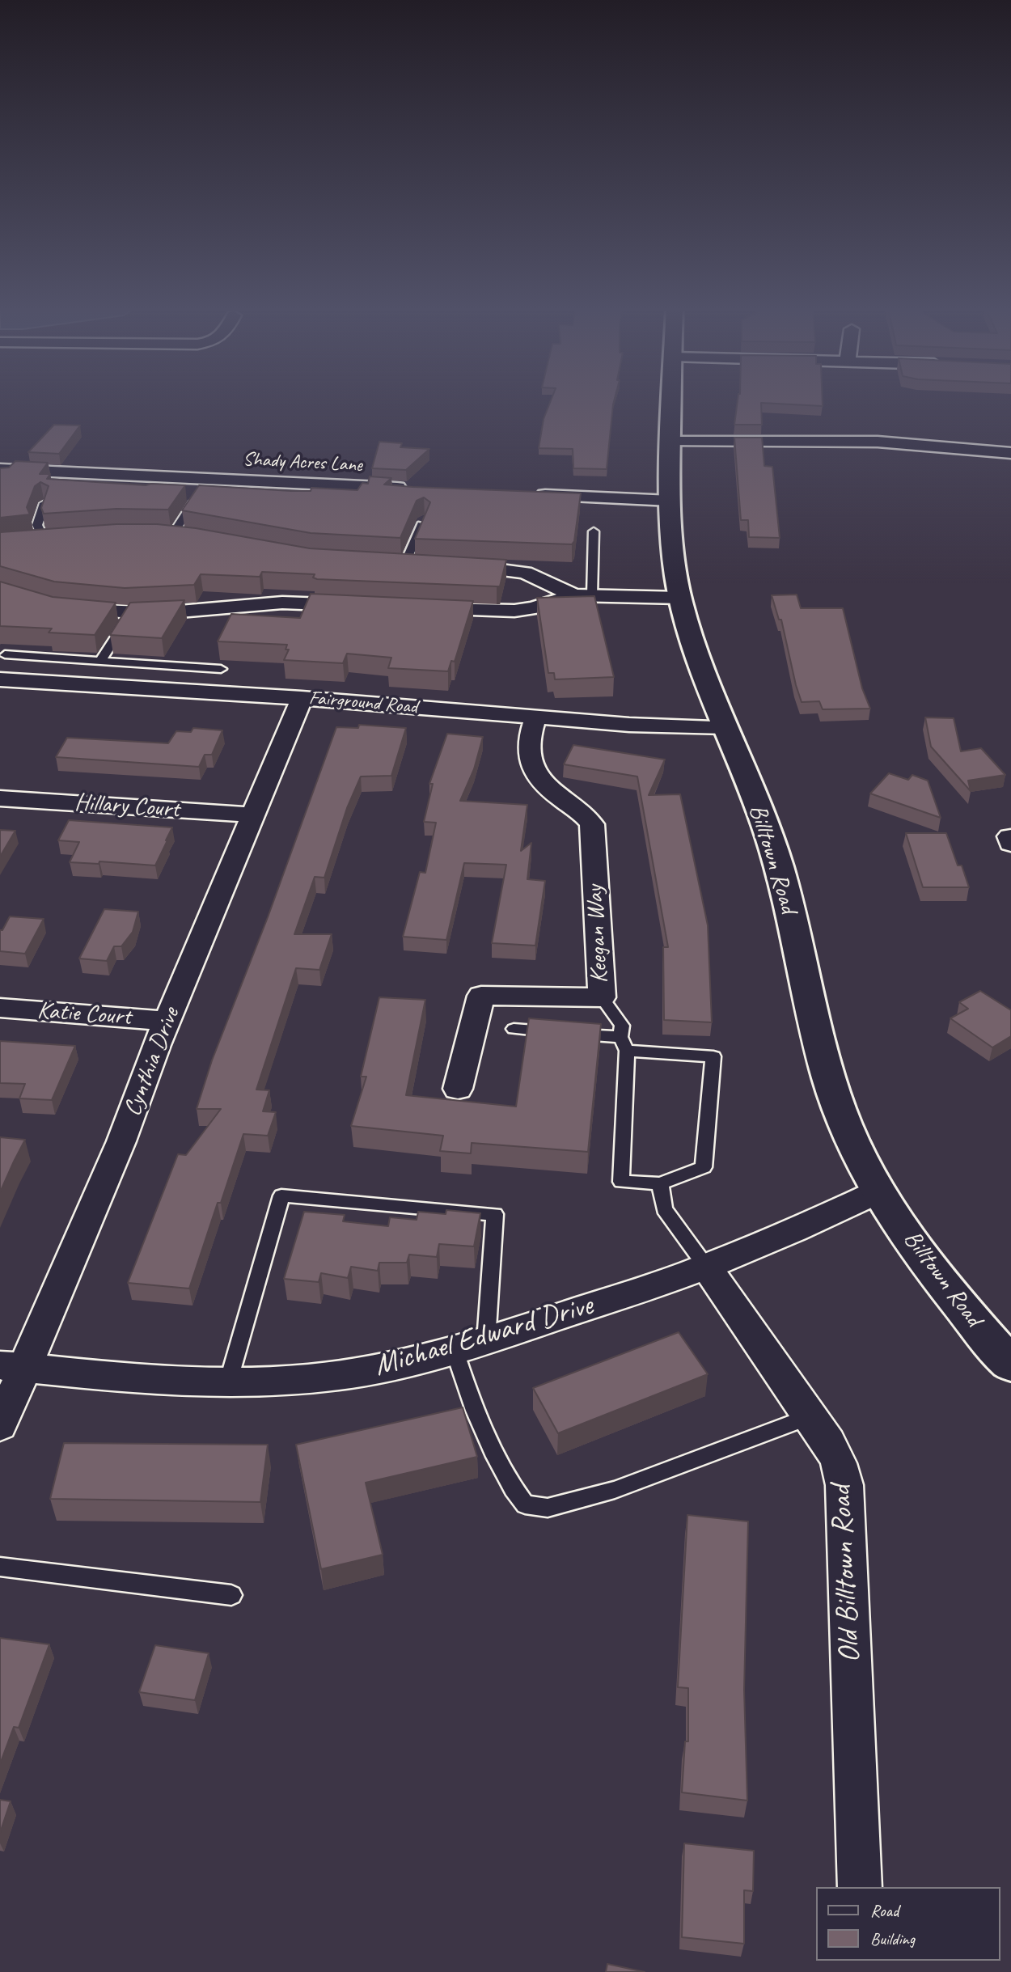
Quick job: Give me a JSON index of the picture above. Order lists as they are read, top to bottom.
{
  "streets": {
    "main road": ["Billtown Road"],
    "street": [
      "Shady Acres Lane",
      "Fairground Road",
      "Hillary Court",
      "Keegan Way",
      "Katie Court",
      "Cynthia Drive",
      "Michael Edward Drive",
      "Old Billtown Road"
    ]
  },
  "crossings": [
    ["Fairground Road", "Billtown Road"],
    ["Fairground Road", "Keegan Way"],
    ["Fairground Road", "Cynthia Drive"],
    ["Hillary Court", "Cynthia Drive"],
    ["Billtown Road", "Michael Edward Drive"],
    ["Katie Court", "Cynthia Drive"],
    ["Cynthia Drive", "Michael Edward Drive"],
    ["Michael Edward Drive", "Old Billtown Road"]
  ],
  "legend": ["Road", "Building"]
}
